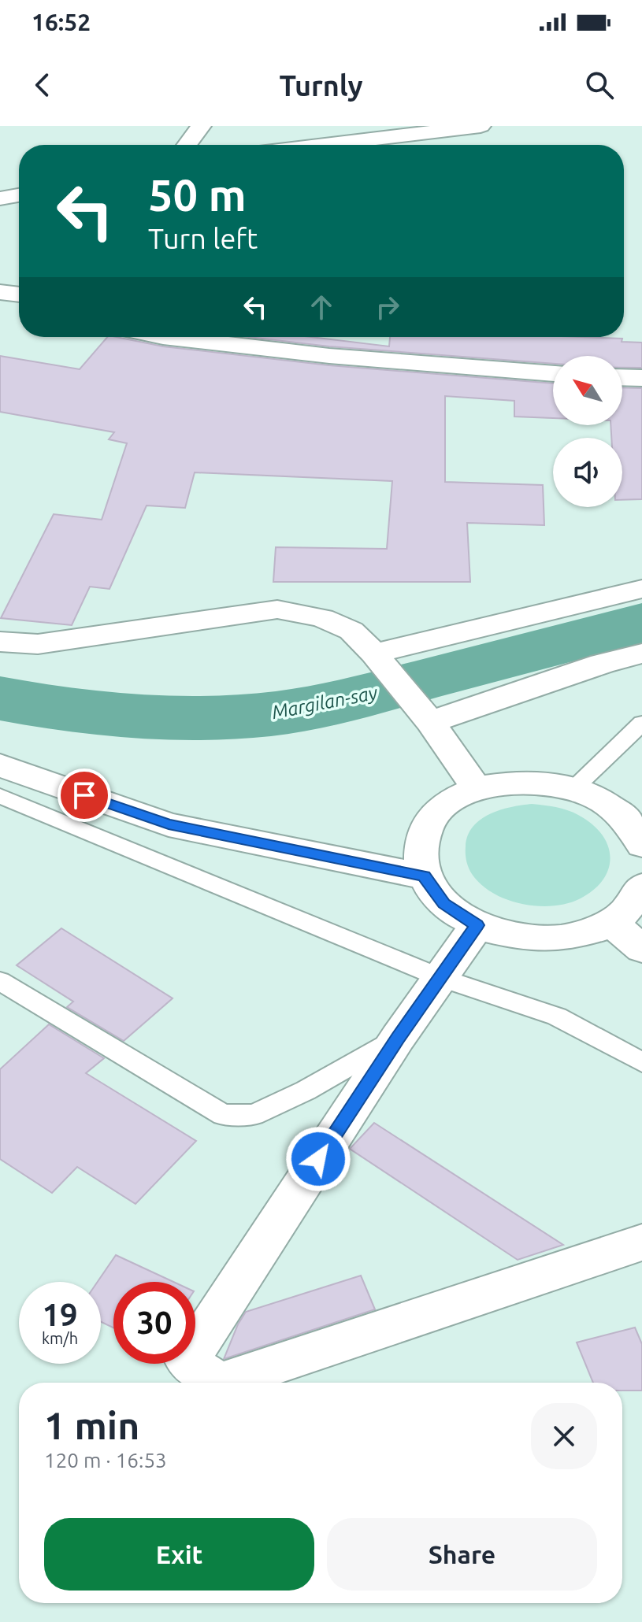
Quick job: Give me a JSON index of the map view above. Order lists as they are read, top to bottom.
{
  "water": ["Margilan-say"],
  "north": "top left",
  "page": {
    "status": "16:52",
    "header": "Turnly",
    "turn": ["50 m", "Turn left"],
    "speed": "19 km/h",
    "limit": "30",
    "heading": ["1 min", "120 m · 16:53"],
    "buttons": ["Exit", "Share"]
  }
}
